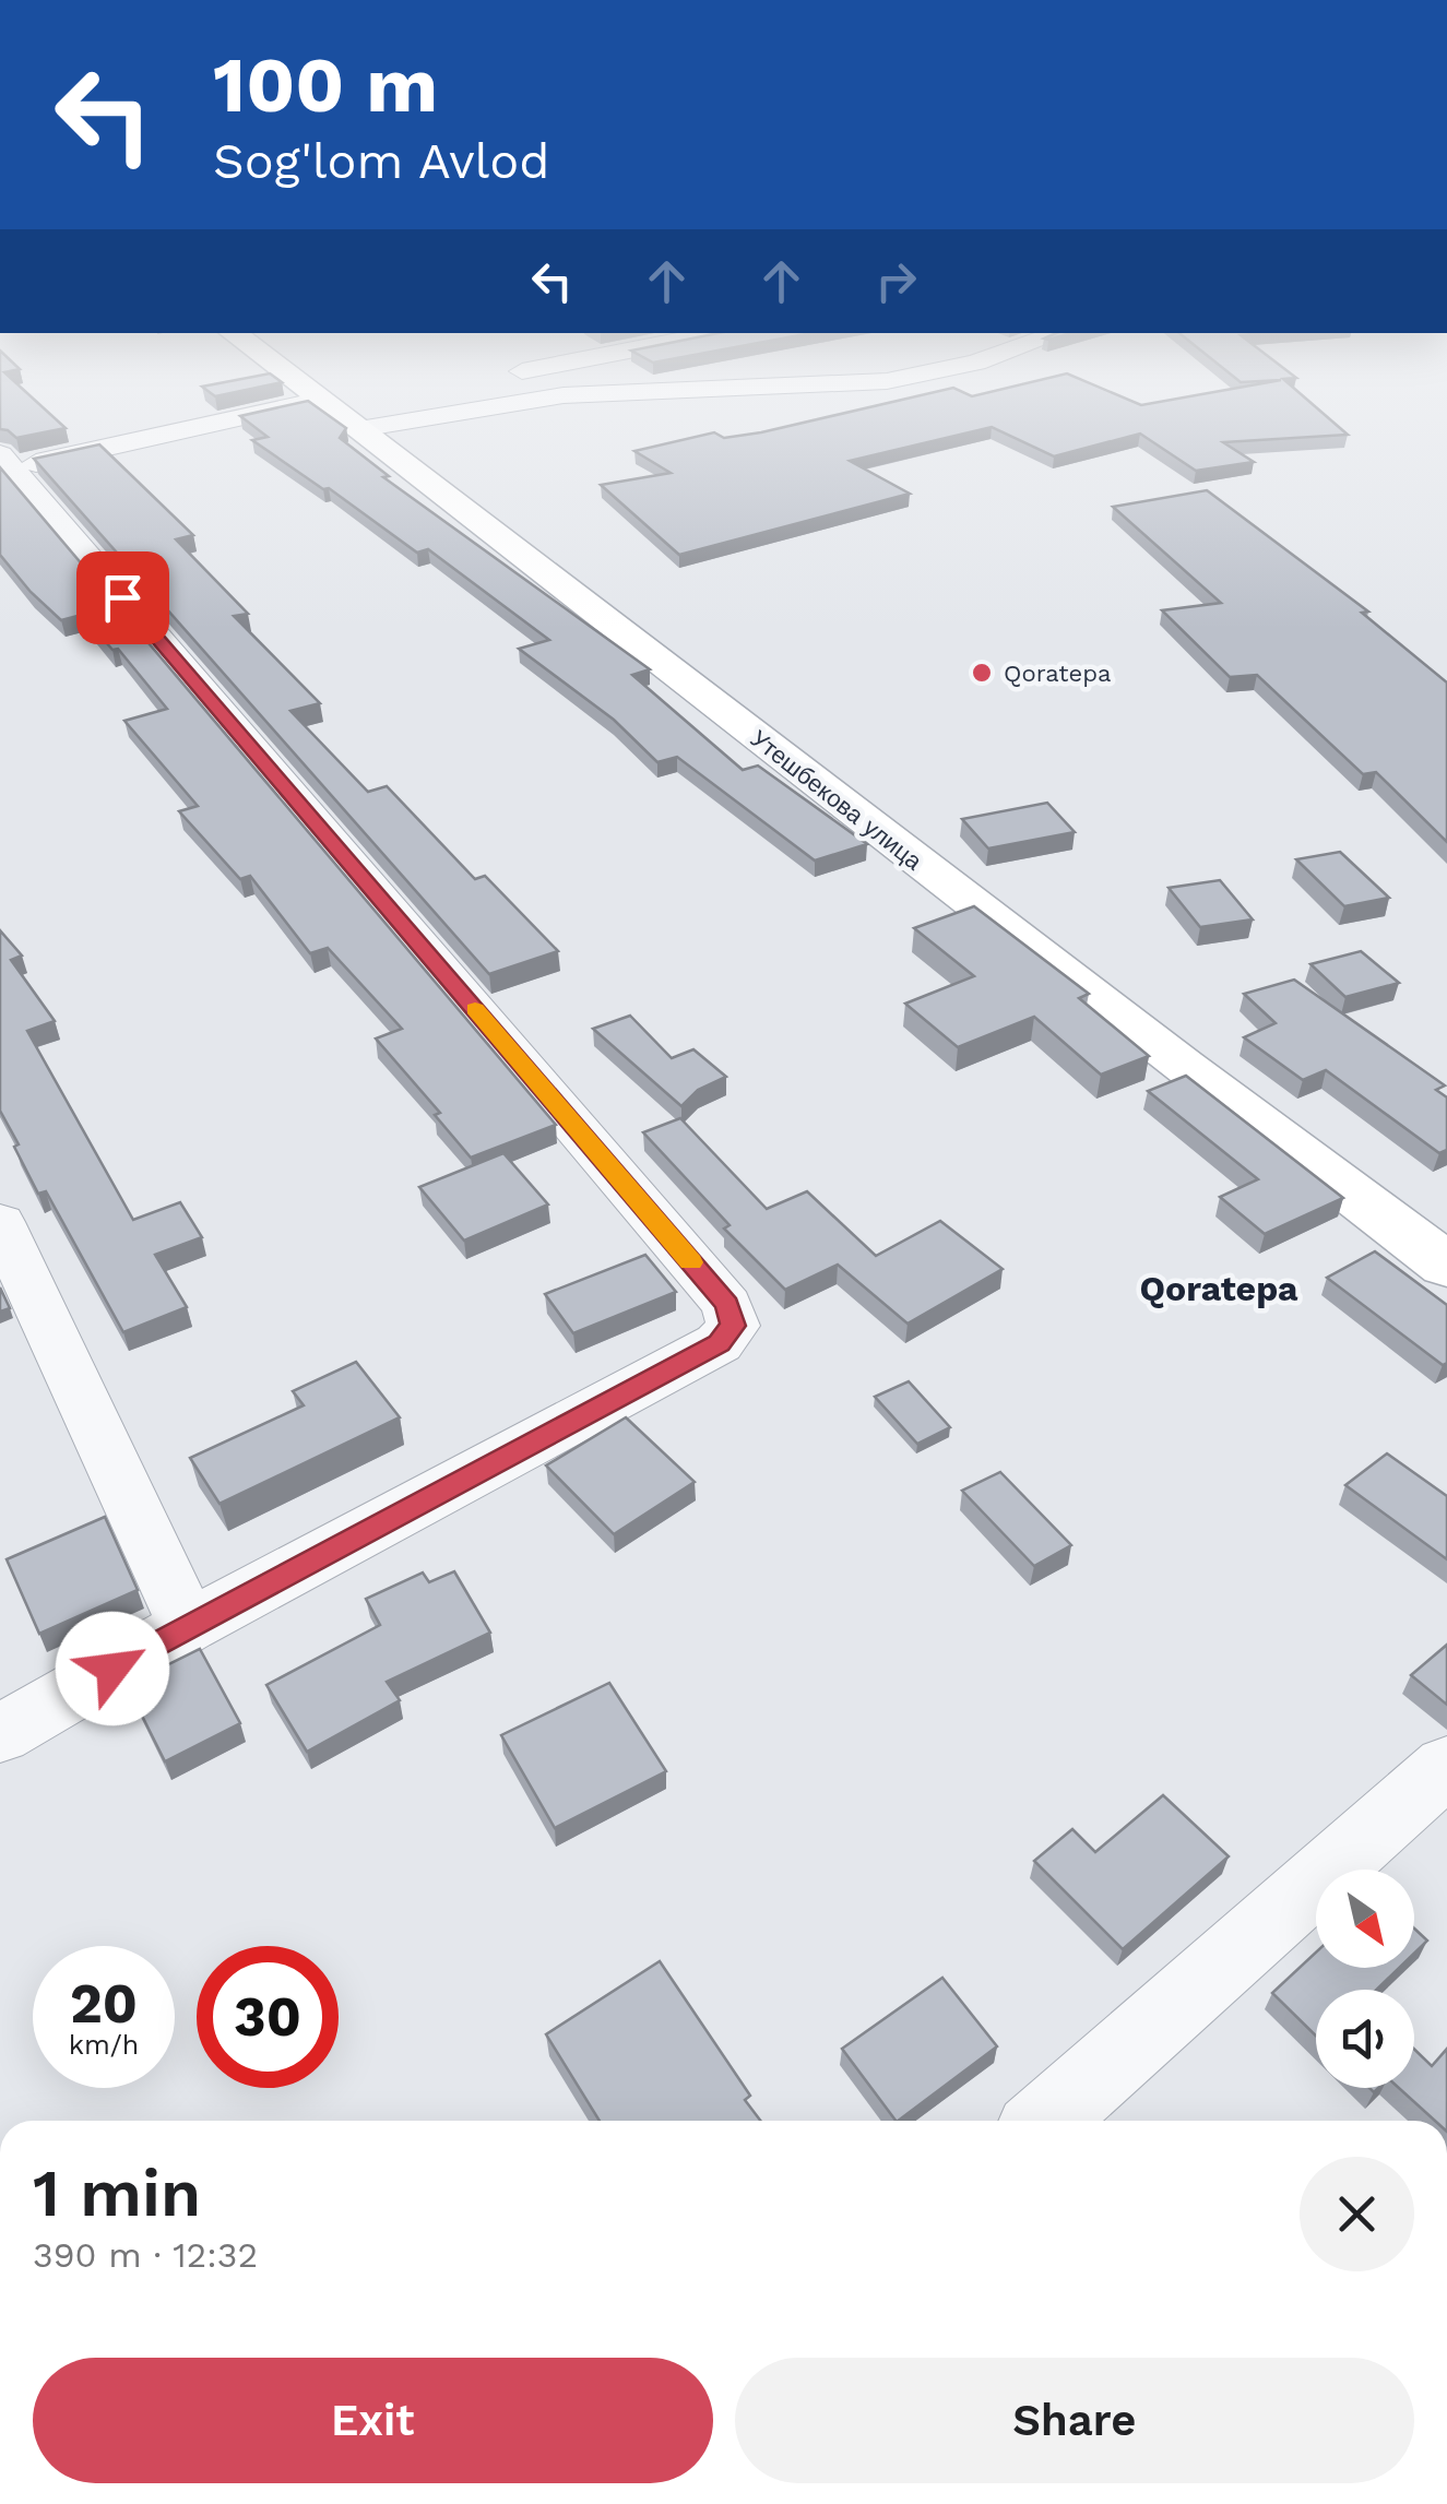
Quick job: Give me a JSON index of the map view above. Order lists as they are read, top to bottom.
{
  "streets": {
    "main road": ["Утешбекова улица"]
  },
  "districts": ["Qoratepa"],
  "places": ["Qoratepa"],
  "north": "bottom right",
  "page": {
    "turn": ["100 m", "Sog'lom Avlod"],
    "speed": "20 km/h",
    "limit": "30",
    "heading": ["1 min", "390 m · 12:32"],
    "buttons": ["Exit", "Share"]
  }
}
